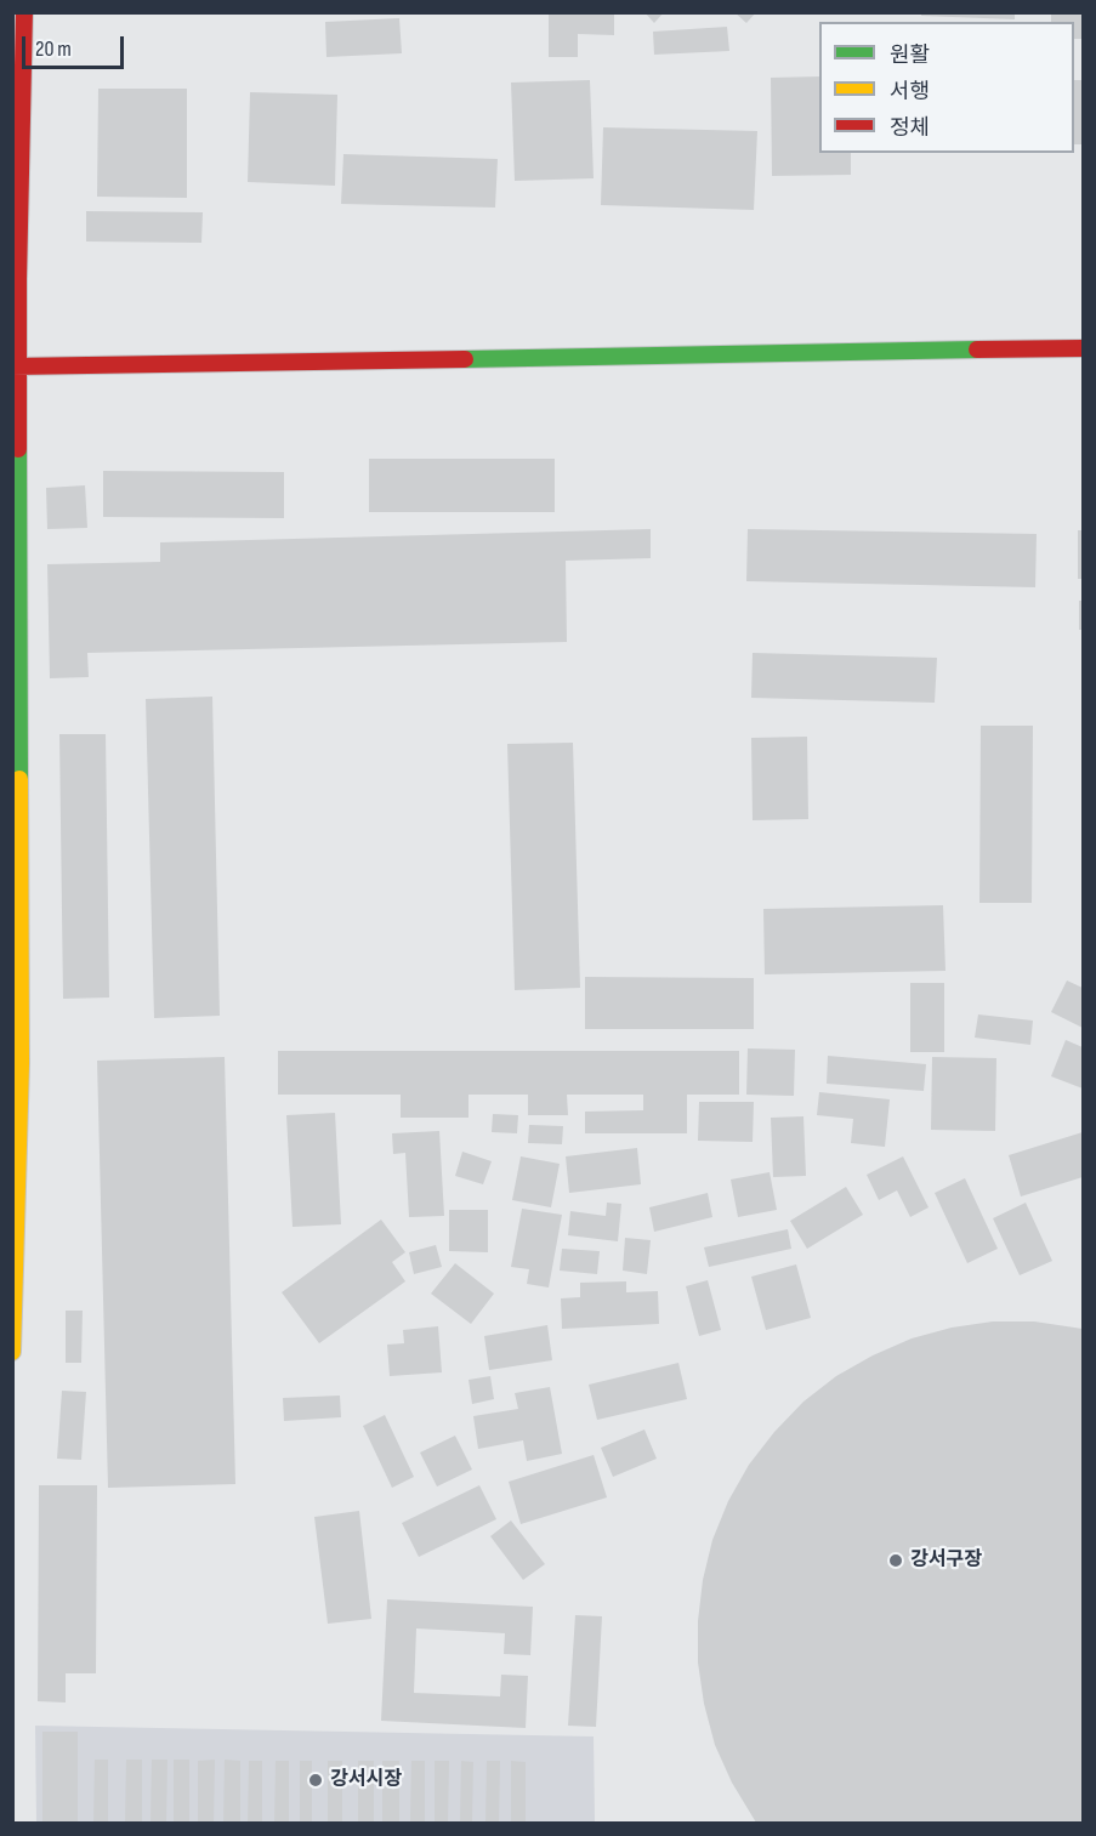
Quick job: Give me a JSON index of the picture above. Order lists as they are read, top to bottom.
{
  "places": ["강서구장", "강서시장"],
  "legend": ["원활", "서행", "정체"],
  "scale_bar": "20 m"
}
